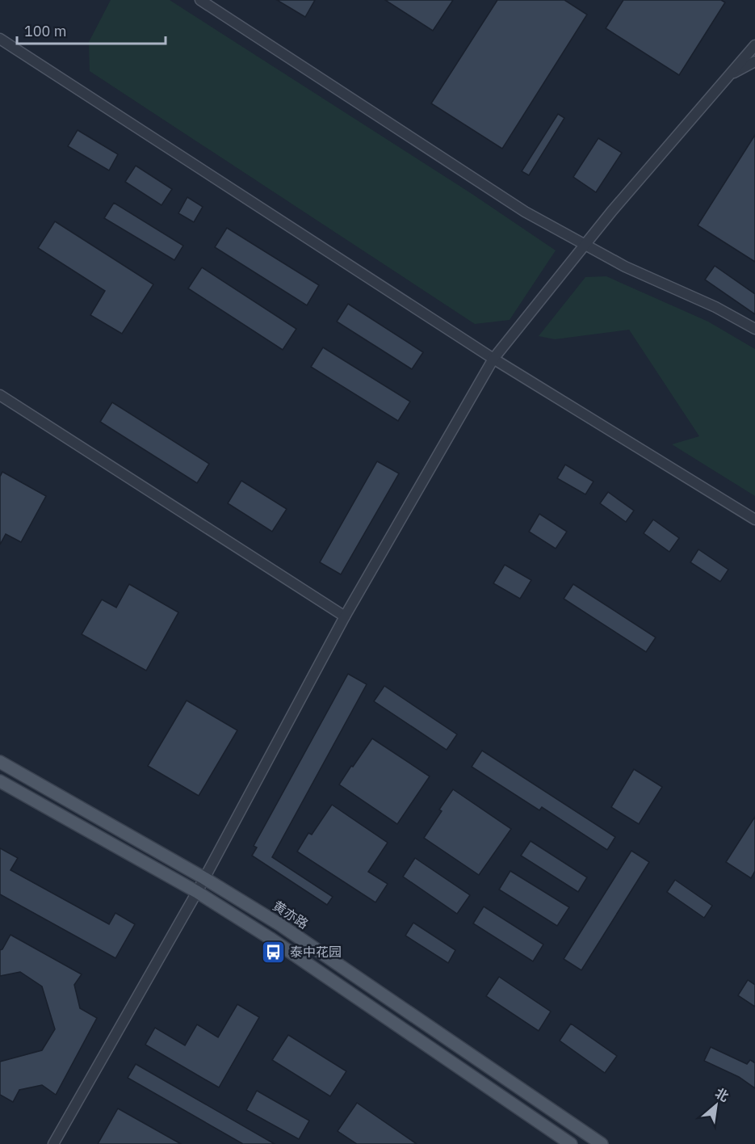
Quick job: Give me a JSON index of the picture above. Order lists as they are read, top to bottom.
{
  "streets": {
    "main road": ["黄亦路"]
  },
  "places": {
    "bus stop": ["泰中花园"]
  },
  "scale_bar": "100 m",
  "north": "top right"
}
